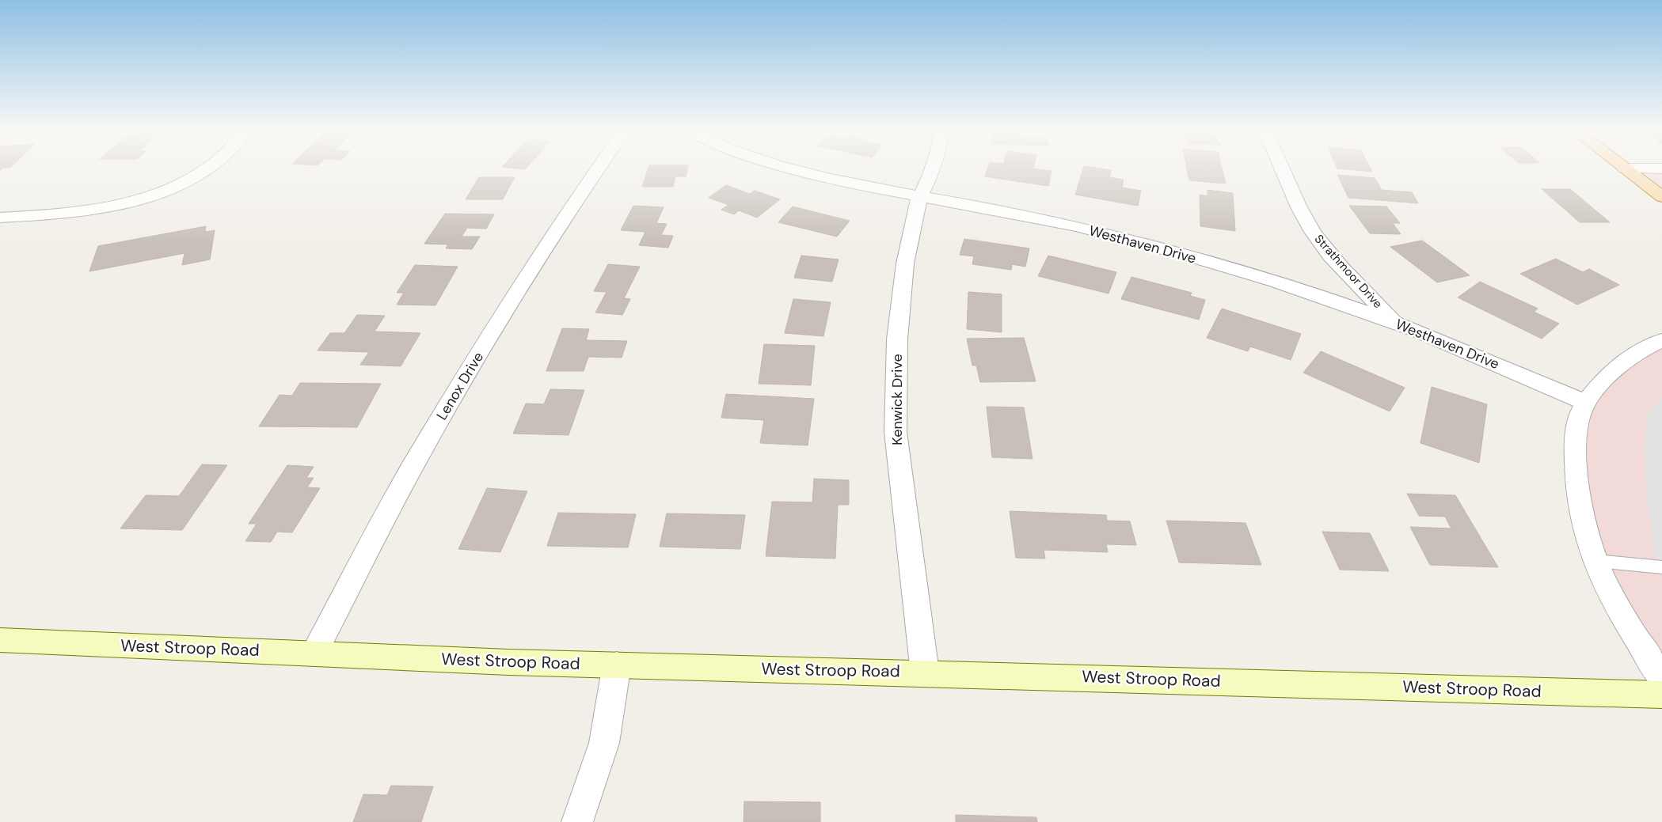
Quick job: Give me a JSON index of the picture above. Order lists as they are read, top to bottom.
{
  "streets": {
    "main road": ["West Stroop Road"],
    "street": [
      "Westhaven Drive",
      "Strathmoor Drive",
      "Lenox Drive",
      "Kenwick Drive"
    ]
  },
  "crossings": [
    ["Westhaven Drive", "Strathmoor Drive"],
    ["Westhaven Drive", "Kenwick Drive"],
    ["Lenox Drive", "West Stroop Road"],
    ["Kenwick Drive", "West Stroop Road"]
  ]
}
